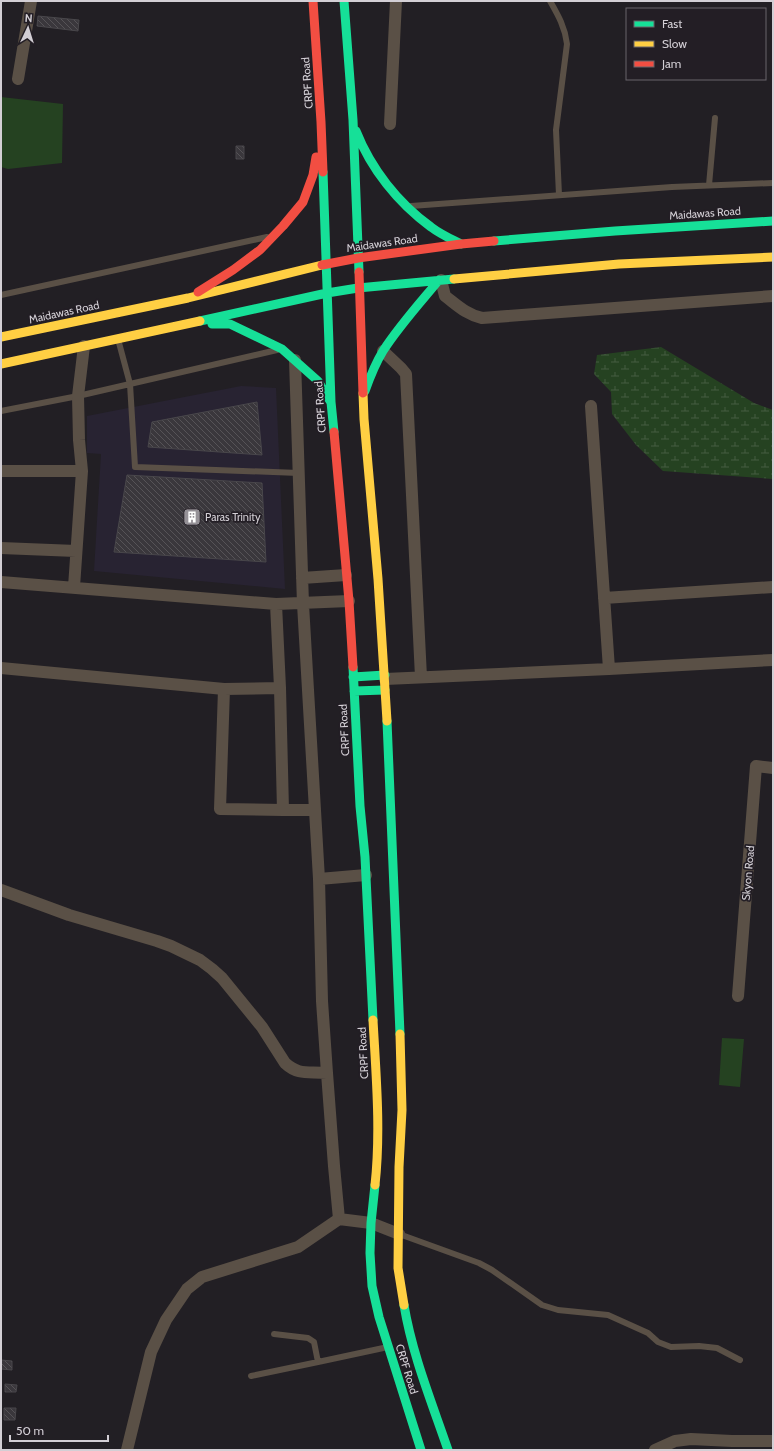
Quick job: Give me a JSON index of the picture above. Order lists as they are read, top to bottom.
{
  "streets": {
    "street": ["CRPF Road", "Maidawas Road", "Skyon Road"]
  },
  "crossings": [
    ["CRPF Road", "Maidawas Road"]
  ],
  "places": {
    "building": ["Paras Trinity"]
  },
  "legend": ["Fast", "Slow", "Jam"],
  "scale_bar": "50 m",
  "north": "top"
}
